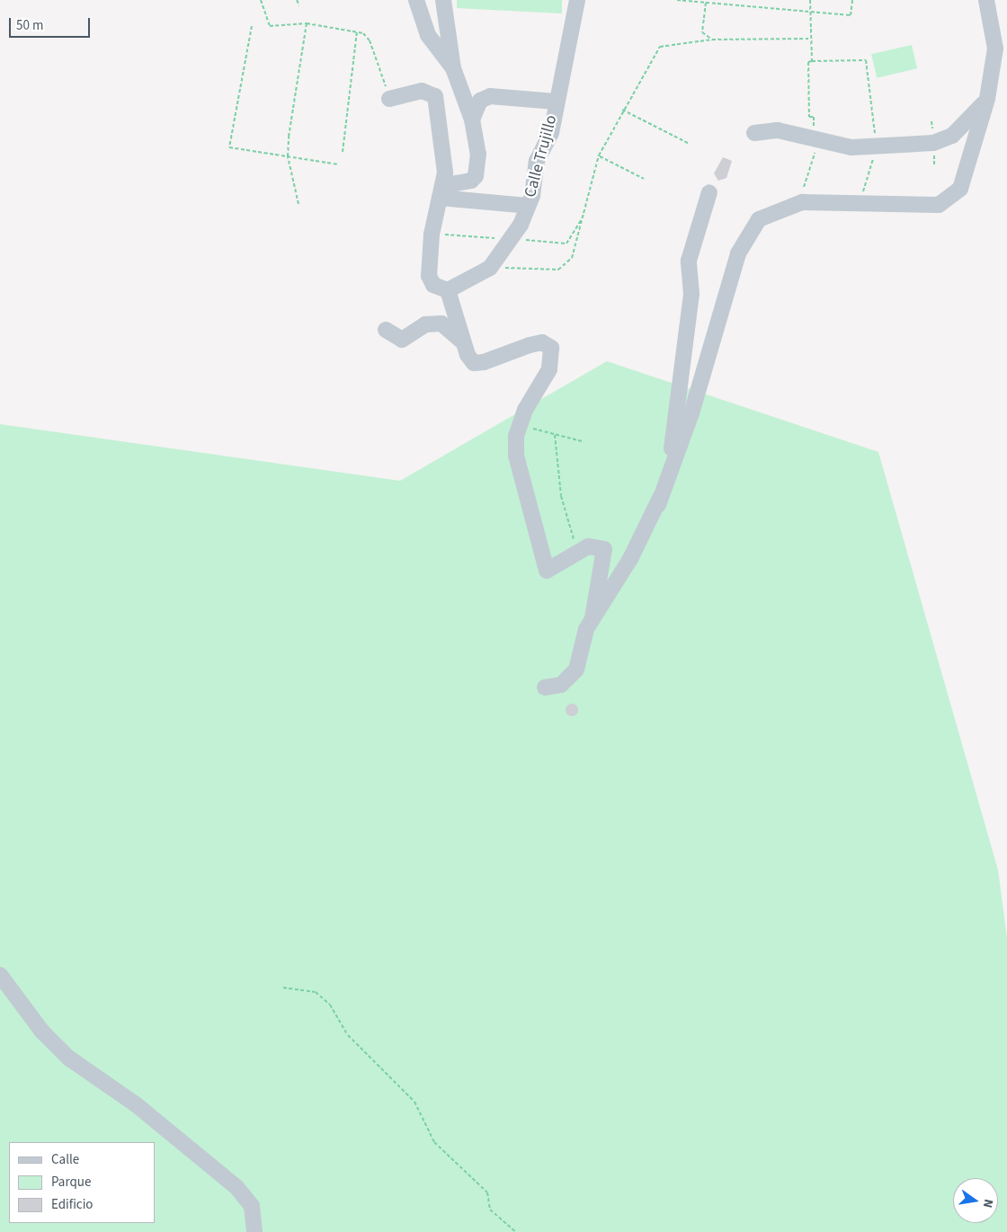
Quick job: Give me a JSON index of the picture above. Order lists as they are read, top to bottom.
{
  "streets": {
    "street": ["Calle Trujillo"]
  },
  "legend": ["Calle", "Parque", "Edificio"],
  "scale_bar": "50 m",
  "north": "right"
}
